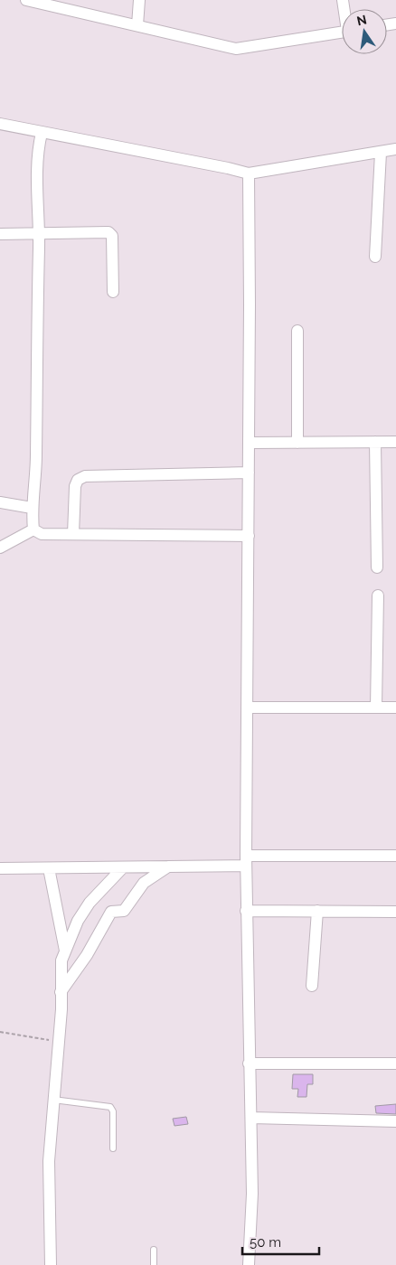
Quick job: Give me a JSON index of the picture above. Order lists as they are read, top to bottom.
{
  "scale_bar": "50 m",
  "north": "top"
}
